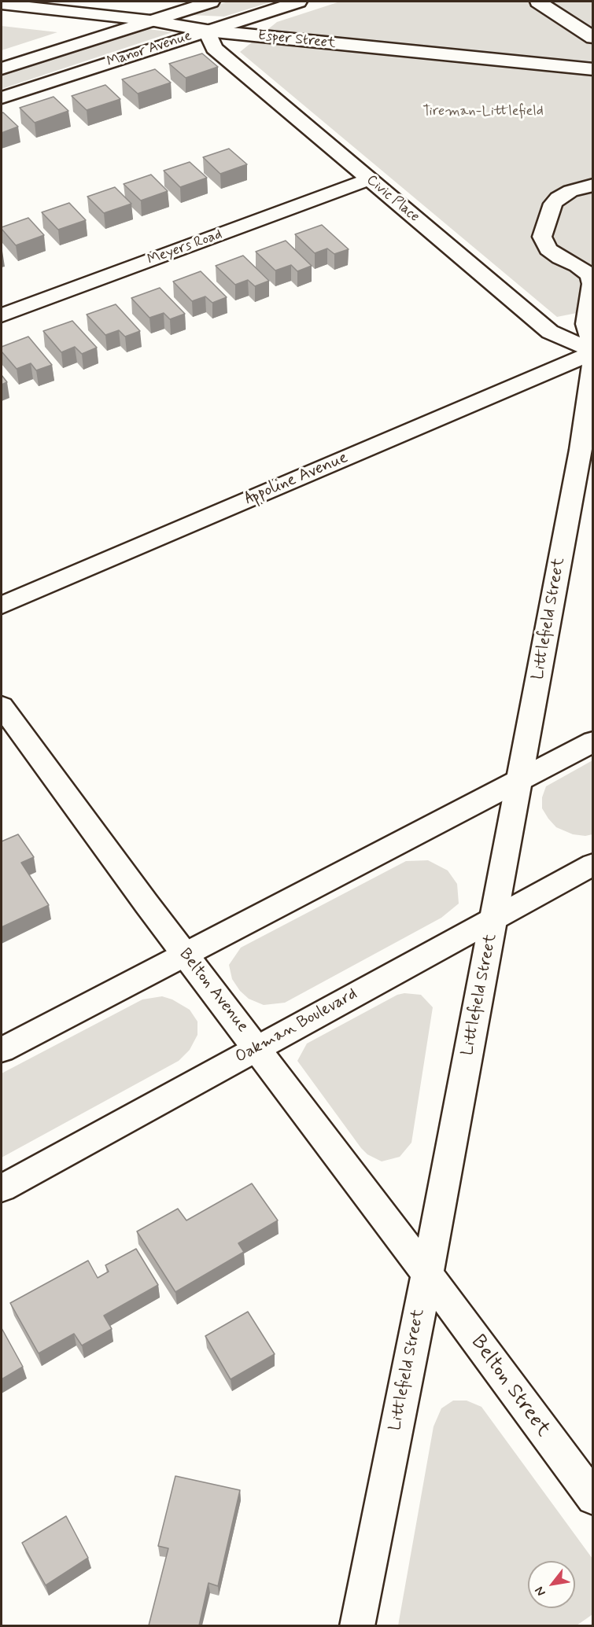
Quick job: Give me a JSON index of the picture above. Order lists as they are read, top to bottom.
{
  "streets": {
    "street": [
      "Esper Street",
      "Manor Avenue",
      "Civic Place",
      "Meyers Road",
      "Appoline Avenue",
      "Littlefield Street",
      "Belton Avenue",
      "Oakman Boulevard",
      "Belton Street"
    ]
  },
  "crossings": [
    ["Esper Street", "Manor Avenue"],
    ["Esper Street", "Civic Place"],
    ["Manor Avenue", "Civic Place"],
    ["Civic Place", "Meyers Road"],
    ["Civic Place", "Appoline Avenue"],
    ["Littlefield Street", "Belton Avenue"],
    ["Littlefield Street", "Oakman Boulevard"],
    ["Littlefield Street", "Belton Street"],
    ["Belton Avenue", "Oakman Boulevard"],
    ["Belton Avenue", "Belton Street"]
  ],
  "parks": ["Tireman-Littlefield"],
  "north": "bottom left"
}
